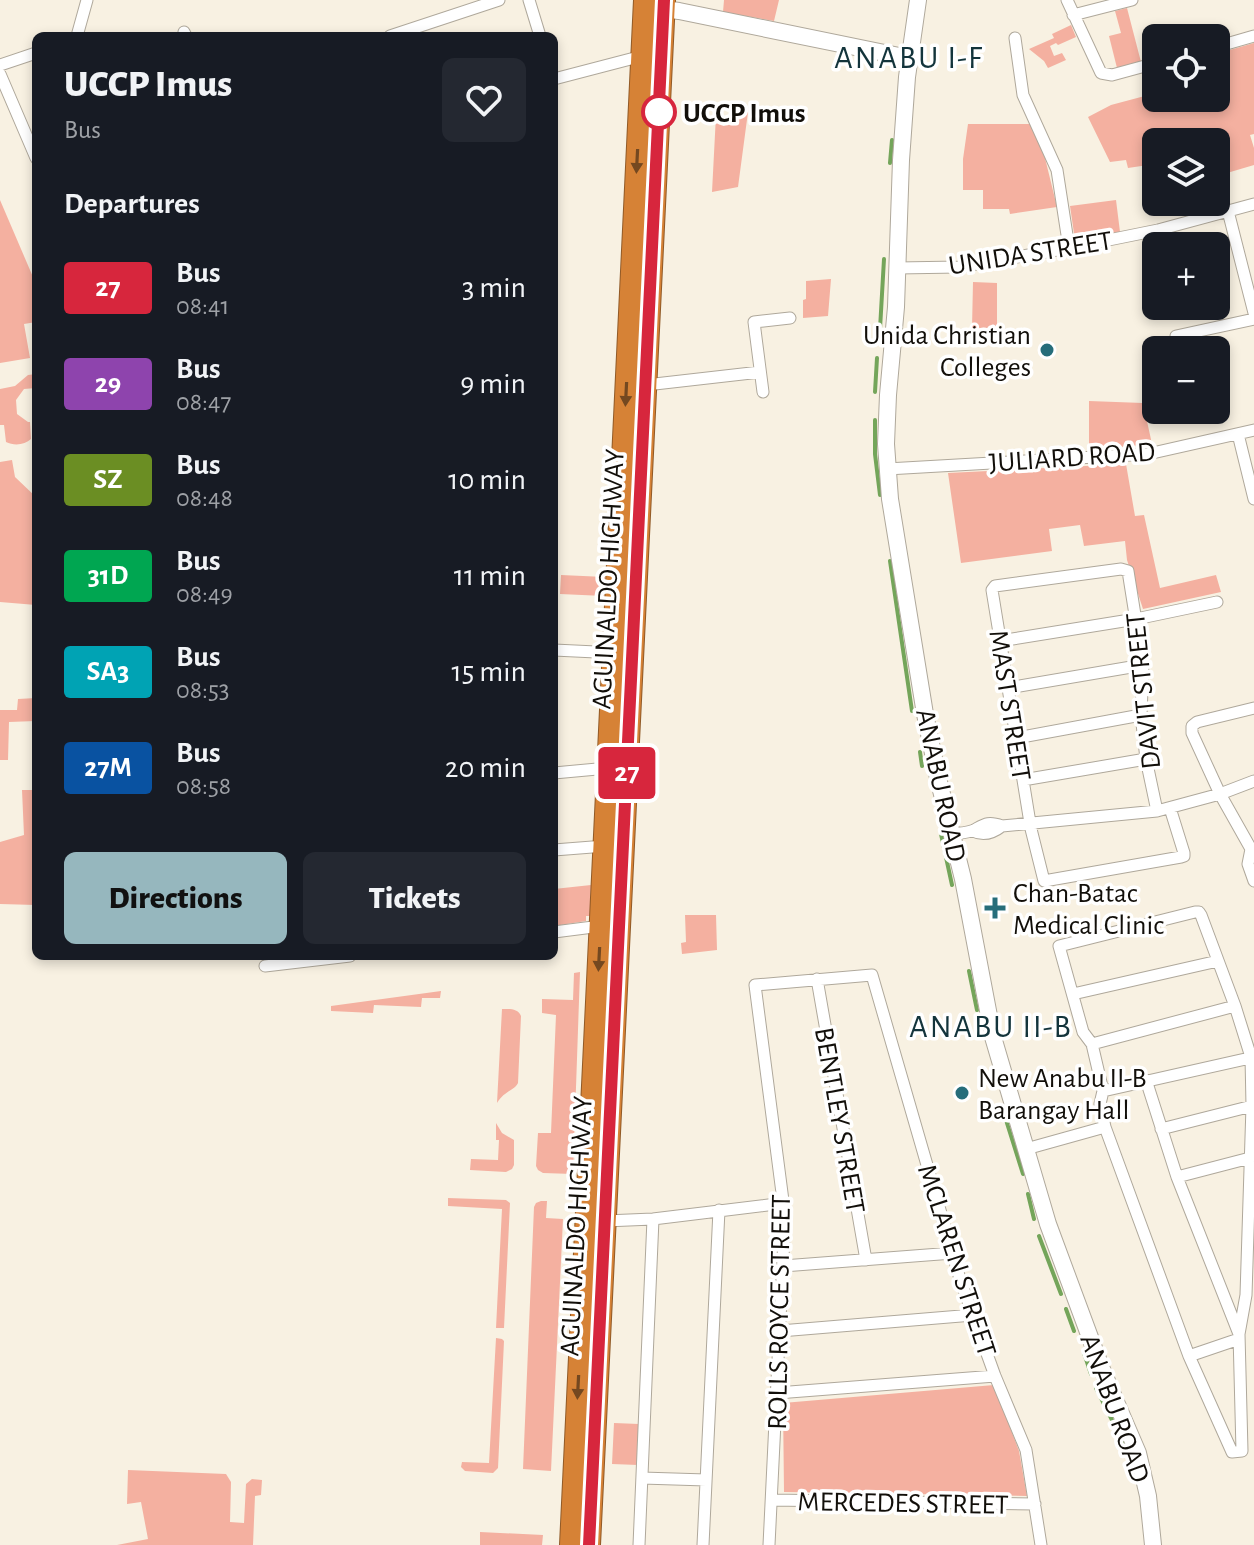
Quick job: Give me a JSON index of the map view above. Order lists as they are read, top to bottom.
{
  "streets": {
    "highway": ["AGUINALDO HIGHWAY"],
    "street": [
      "UNIDA STREET",
      "JULIARD ROAD",
      "DAVIT STREET",
      "MAST STREET",
      "ANABU ROAD",
      "BENTLEY STREET",
      "MCLAREN STREET",
      "ROLLS ROYCE STREET",
      "MERCEDES STREET"
    ]
  },
  "crossings": [
    ["UNIDA STREET", "ANABU ROAD"],
    ["JULIARD ROAD", "ANABU ROAD"],
    ["DAVIT STREET", "MAST STREET"],
    ["BENTLEY STREET", "MCLAREN STREET"],
    ["BENTLEY STREET", "ROLLS ROYCE STREET"],
    ["MCLAREN STREET", "ROLLS ROYCE STREET"],
    ["MCLAREN STREET", "MERCEDES STREET"],
    ["ROLLS ROYCE STREET", "MERCEDES STREET"]
  ],
  "districts": ["ANABU I-F", "ANABU II-B"],
  "places": {
    "other": ["UCCP Imus", "Unida Christian Colleges", "New Anabu II-B Barangay Hall"],
    "health": ["Chan-Batac Medical Clinic"]
  },
  "lines": ["bus line 27"],
  "page": {
    "on_map": "27",
    "map_buttons": ["+", "−"],
    "heading": [
      ["UCCP Imus", "Bus"],
      "Departures"
    ],
    "list": [
      {
        "mark": "27",
        "name": "Bus",
        "note": "08:41",
        "value": "3 min"
      },
      {
        "mark": "29",
        "name": "Bus",
        "note": "08:47",
        "value": "9 min"
      },
      {
        "mark": "SZ",
        "name": "Bus",
        "note": "08:48",
        "value": "10 min"
      },
      {
        "mark": "31D",
        "name": "Bus",
        "note": "08:49",
        "value": "11 min"
      },
      {
        "mark": "SA3",
        "name": "Bus",
        "note": "08:53",
        "value": "15 min"
      },
      {
        "mark": "27M",
        "name": "Bus",
        "note": "08:58",
        "value": "20 min"
      }
    ],
    "buttons": ["Directions", "Tickets"]
  }
}
